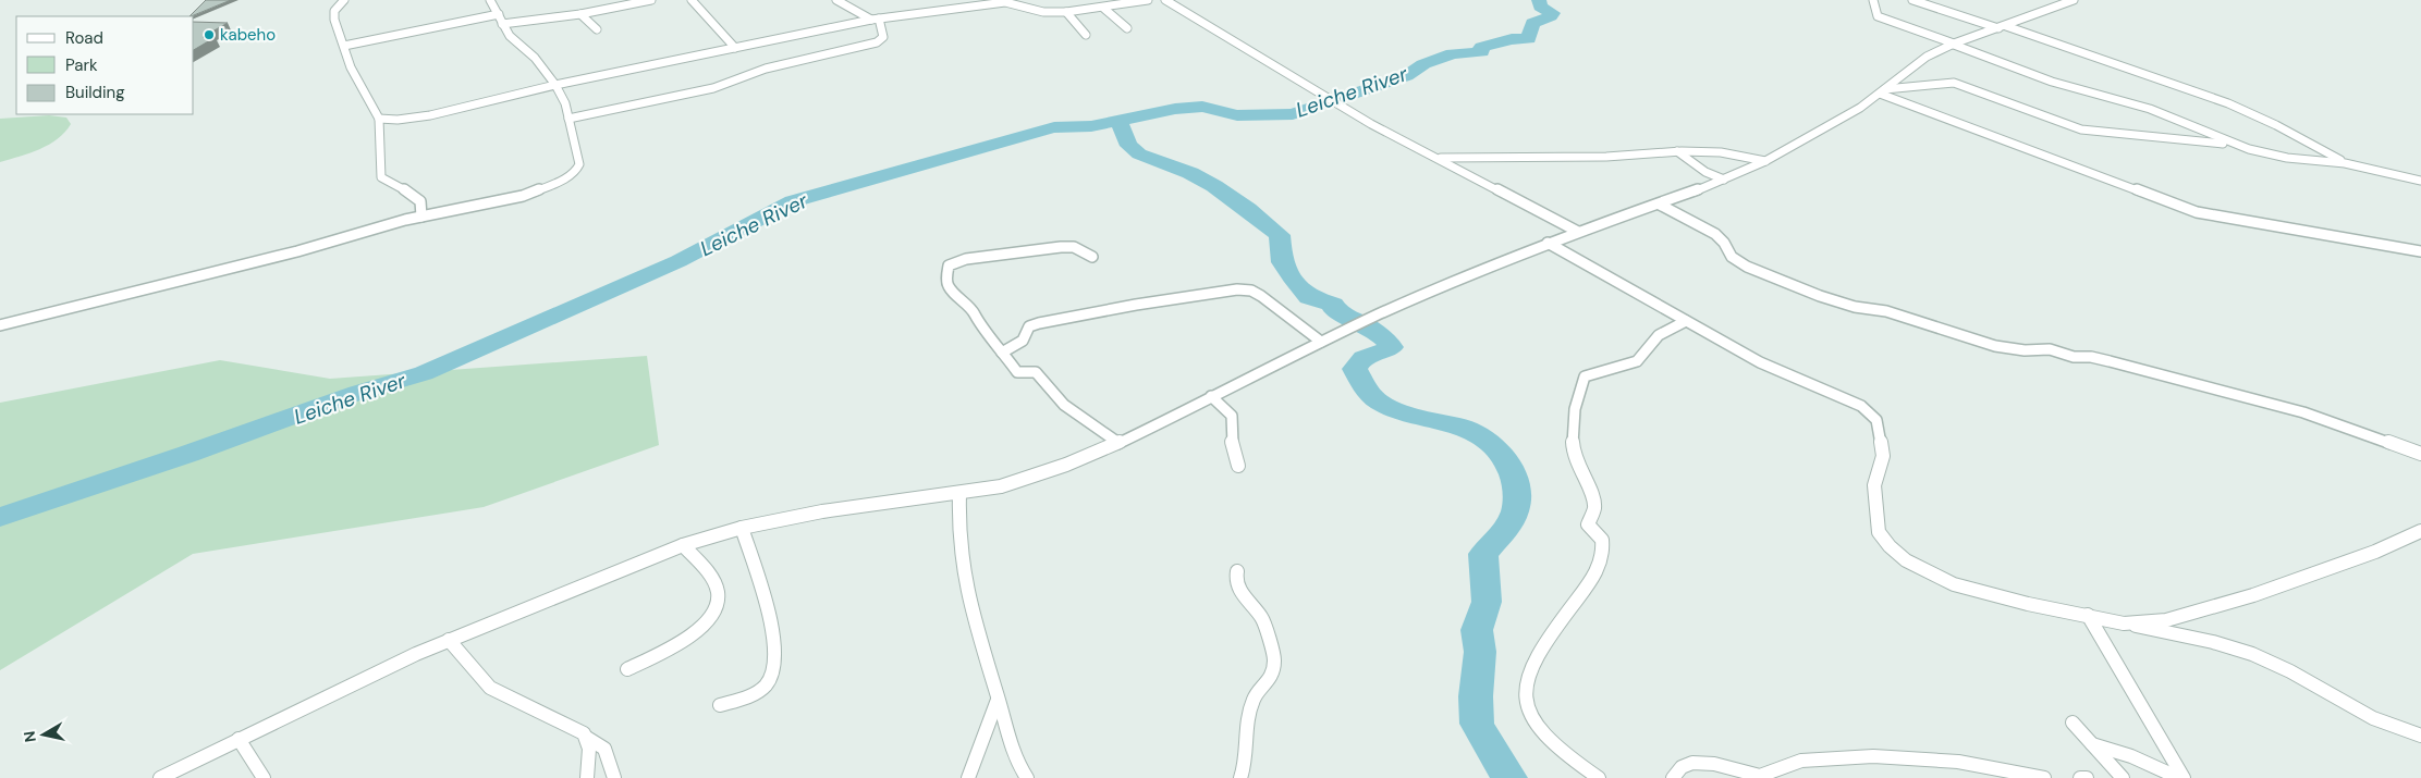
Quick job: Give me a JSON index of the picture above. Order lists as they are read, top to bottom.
{
  "water": ["Leiche River"],
  "places": ["kabeho"],
  "legend": ["Road", "Park", "Building"],
  "north": "left"
}
